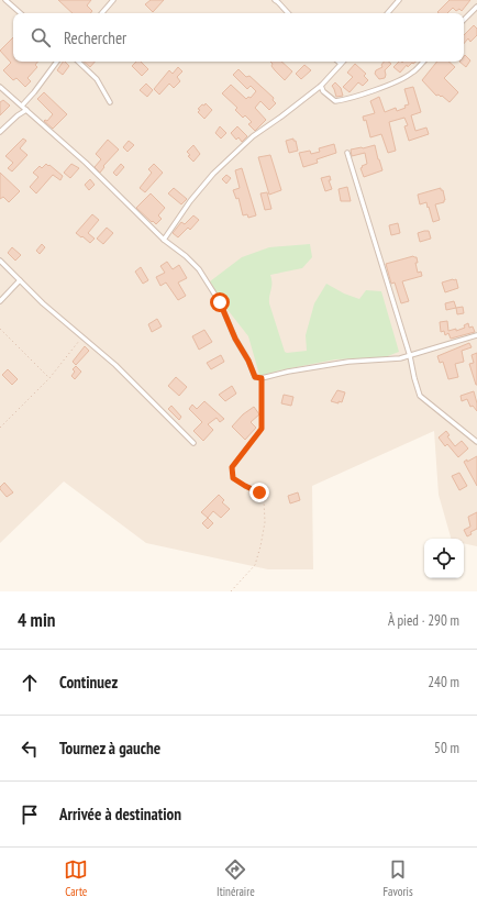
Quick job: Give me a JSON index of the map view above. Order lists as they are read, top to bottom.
{
  "page": {
    "search": "Rechercher",
    "heading": ["4 min", "À pied · 290 m"],
    "list": [
      ["Continuez", "240 m"],
      ["Tournez à gauche", "50 m"],
      "Arrivée à destination"
    ],
    "nav": ["Carte", "Itinéraire", "Favoris"]
  }
}
